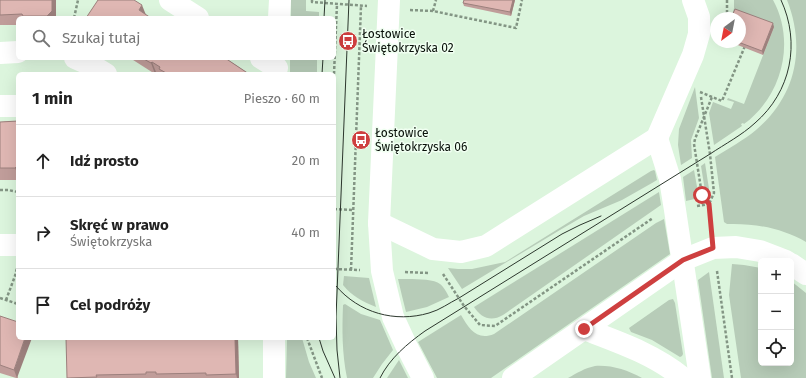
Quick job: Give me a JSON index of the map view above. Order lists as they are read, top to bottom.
{
  "places": {
    "bus stop": ["Łostowice Świętokrzyska 02", "Łostowice Świętokrzyska 06"]
  },
  "north": "bottom left",
  "page": {
    "search": "Szukaj tutaj",
    "heading": ["1 min", "Pieszo · 60 m"],
    "list": [
      ["Idź prosto", "20 m"],
      ["Skręć w prawo", "Świętokrzyska", "40 m"],
      "Cel podróży"
    ],
    "map_buttons": ["+", "−"]
  }
}
